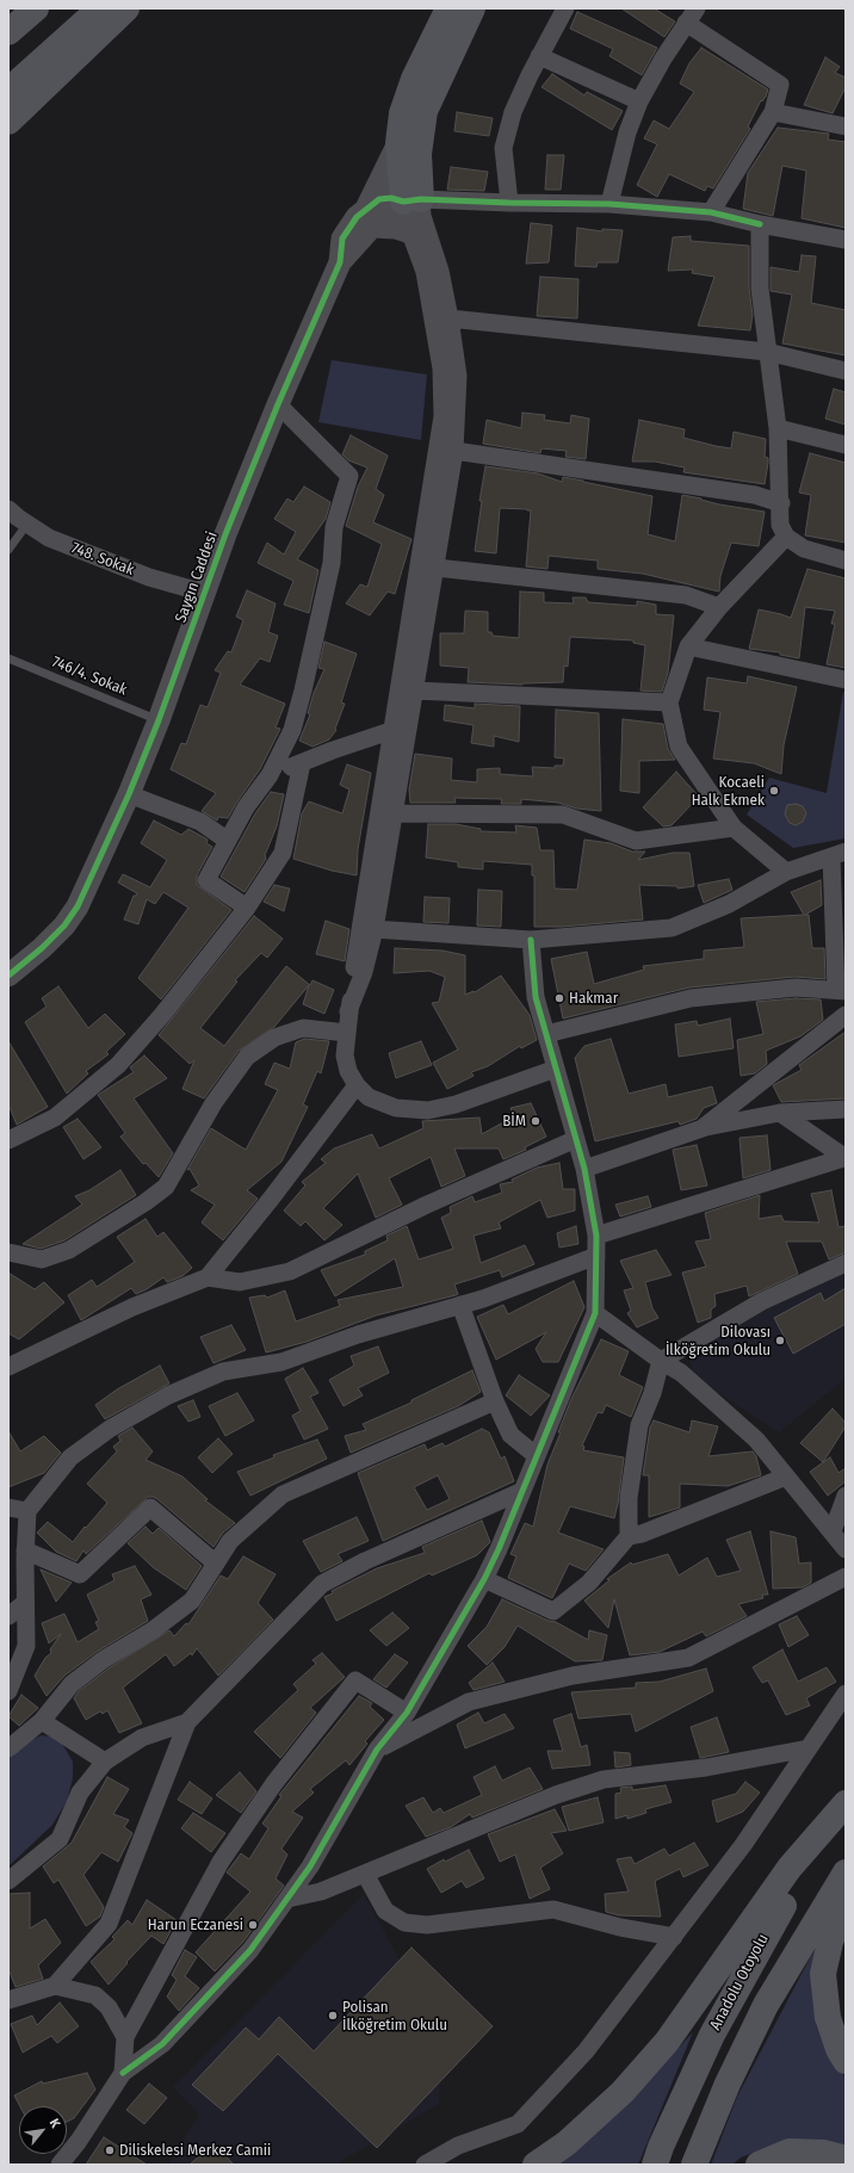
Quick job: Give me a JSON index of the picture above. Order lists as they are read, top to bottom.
{
  "streets": {
    "highway": ["Anadolu Otoyolu"],
    "street": ["748. Sokak", "Saygın Caddesi"],
    "lane": ["746/4. Sokak"]
  },
  "crossings": [
    ["748. Sokak", "Saygın Caddesi"],
    ["Saygın Caddesi", "746/4. Sokak"]
  ],
  "places": [
    "Kocaeli Halk Ekmek",
    "Hakmar",
    "BİM",
    "Dilovası İlköğretim Okulu",
    "Harun Eczanesi",
    "Polisan İlköğretim Okulu",
    "Diliskelesi Merkez Camii"
  ],
  "north": "top right"
}
